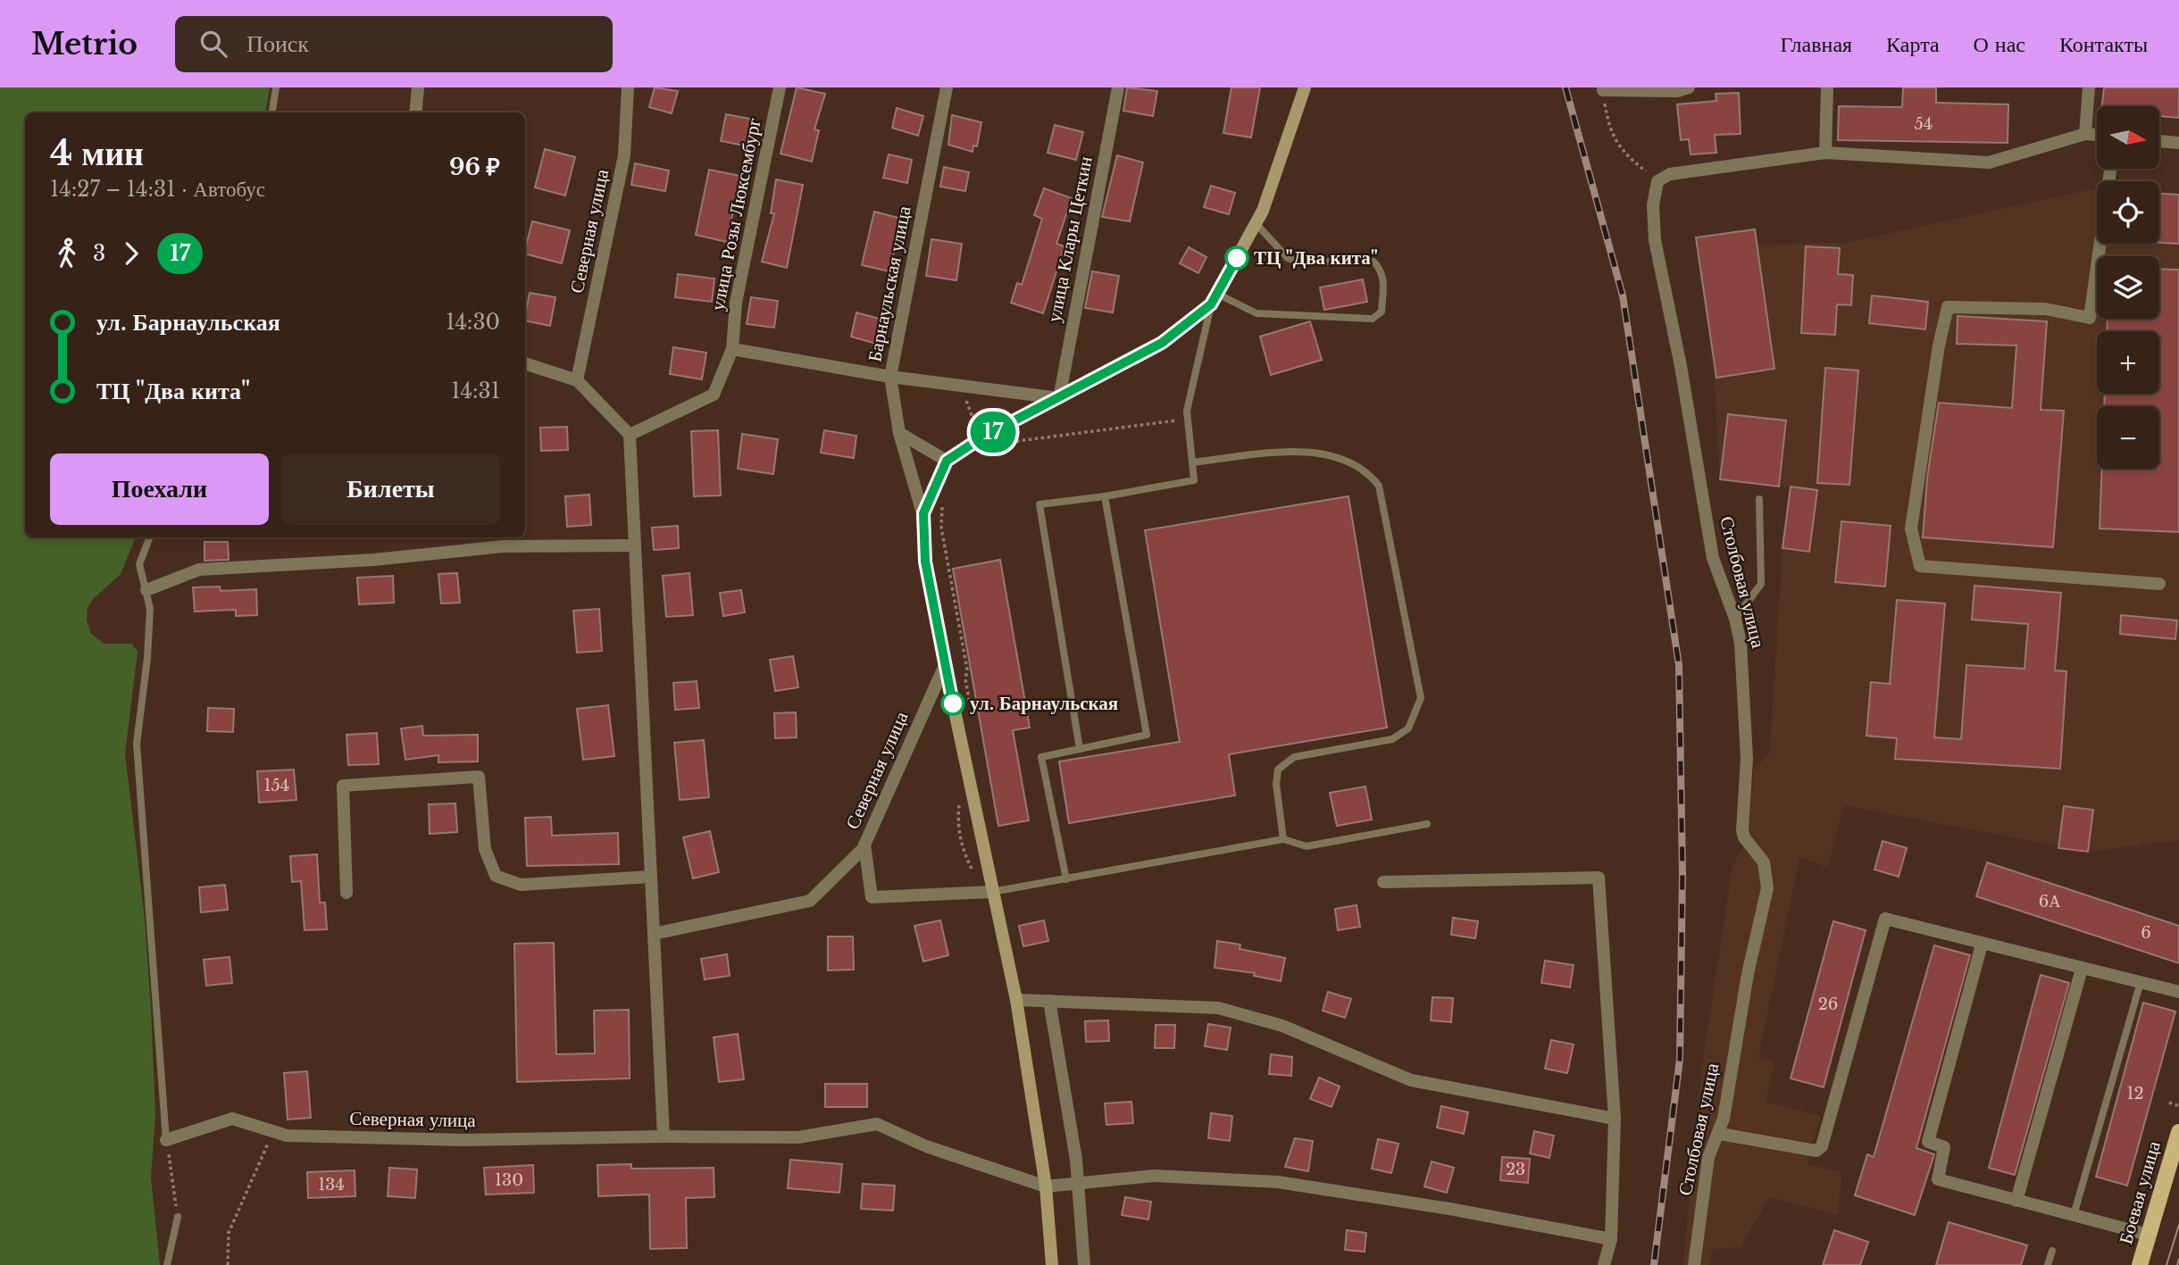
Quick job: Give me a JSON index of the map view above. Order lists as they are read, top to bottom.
{
  "streets": {
    "main road": ["Боевая улица"],
    "street": [
      "улица Розы Люксембург",
      "Северная улица",
      "улица Клары Цеткин",
      "Барнаульская улица",
      "Столбовая улица"
    ]
  },
  "places": ["ТЦ \"Два кита\"", "ул. Барнаульская"],
  "lines": ["bus line 17"],
  "house_numbers": [
    "54",
    "154",
    "6А",
    "6",
    "26",
    "12",
    "23",
    "130",
    "134"
  ],
  "north": "right",
  "page": {
    "header": "Metrio",
    "search": "Поиск",
    "nav": [
      "Главная",
      "Карта",
      "О нас",
      "Контакты"
    ],
    "on_map": "17",
    "map_buttons": ["+", "−"],
    "heading": ["4 мин", "14:27 – 14:31 · Автобус", "96 ₽"],
    "legs": ["3", "17"],
    "list": [
      {
        "name": "ул. Барнаульская",
        "value": "14:30"
      },
      {
        "name": "ТЦ \"Два кита\"",
        "value": "14:31"
      }
    ],
    "buttons": ["Поехали", "Билеты"]
  }
}
